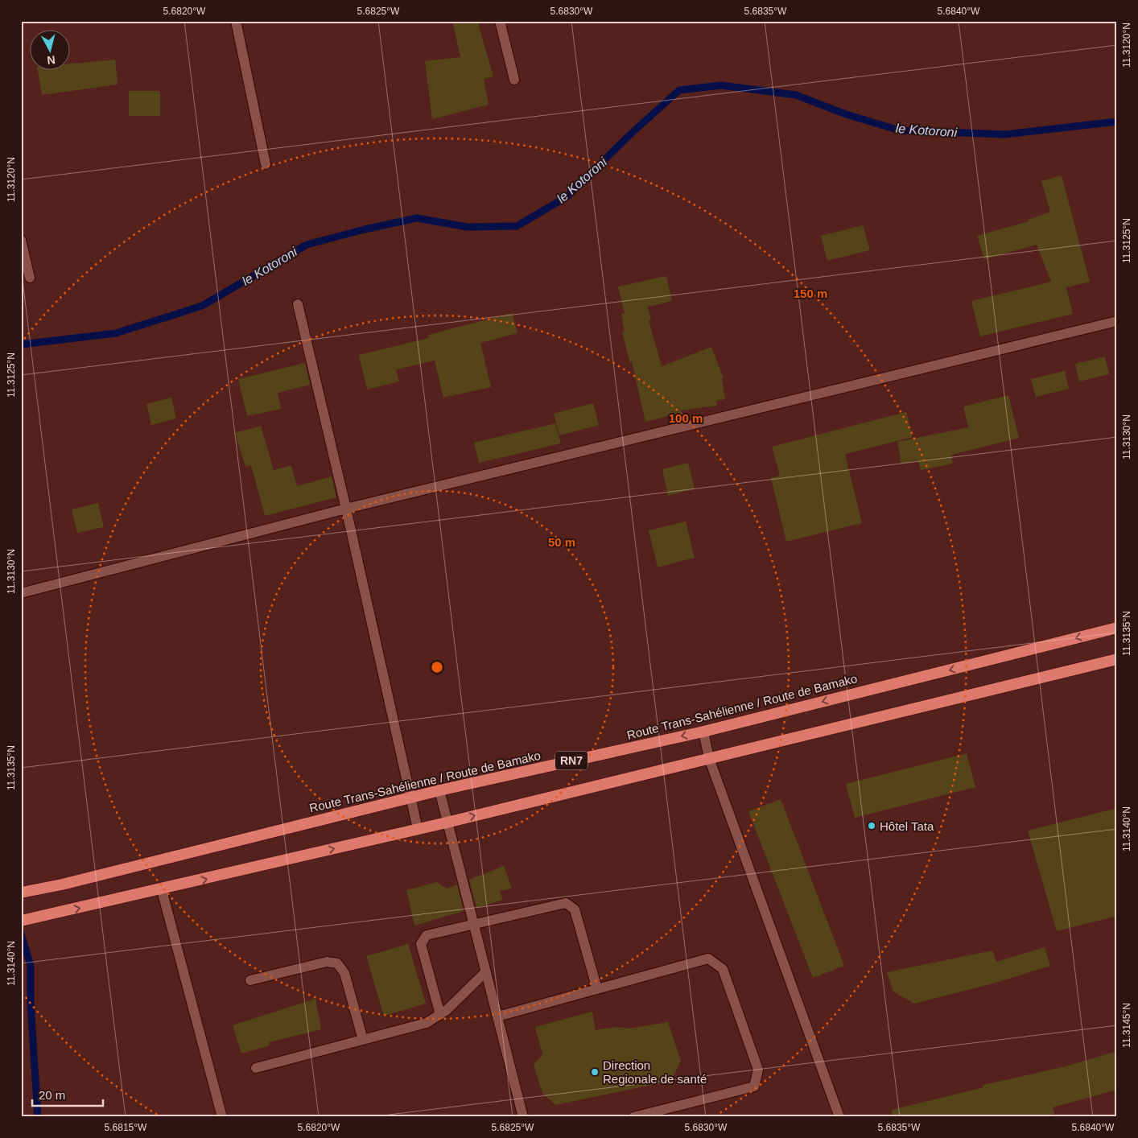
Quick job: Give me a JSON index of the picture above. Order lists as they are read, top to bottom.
{
  "streets": {
    "highway": ["Route Trans-Sahélienne / Route de Bamako", "RN7"]
  },
  "water": ["le Kotoroni"],
  "places": ["Hôtel Tata", "Direction Regionale de santé"],
  "scale_bar": "20 m",
  "north": "bottom",
  "coordinates": [
    "5.6820°W",
    "5.6825°W",
    "5.6830°W",
    "5.6835°W",
    "5.6840°W",
    "11.3120°N",
    "11.3125°N",
    "11.3130°N",
    "11.3135°N",
    "11.3140°N",
    "11.3145°N",
    "5.6815°W"
  ],
  "rings": ["150 m", "100 m", "50 m"]
}
